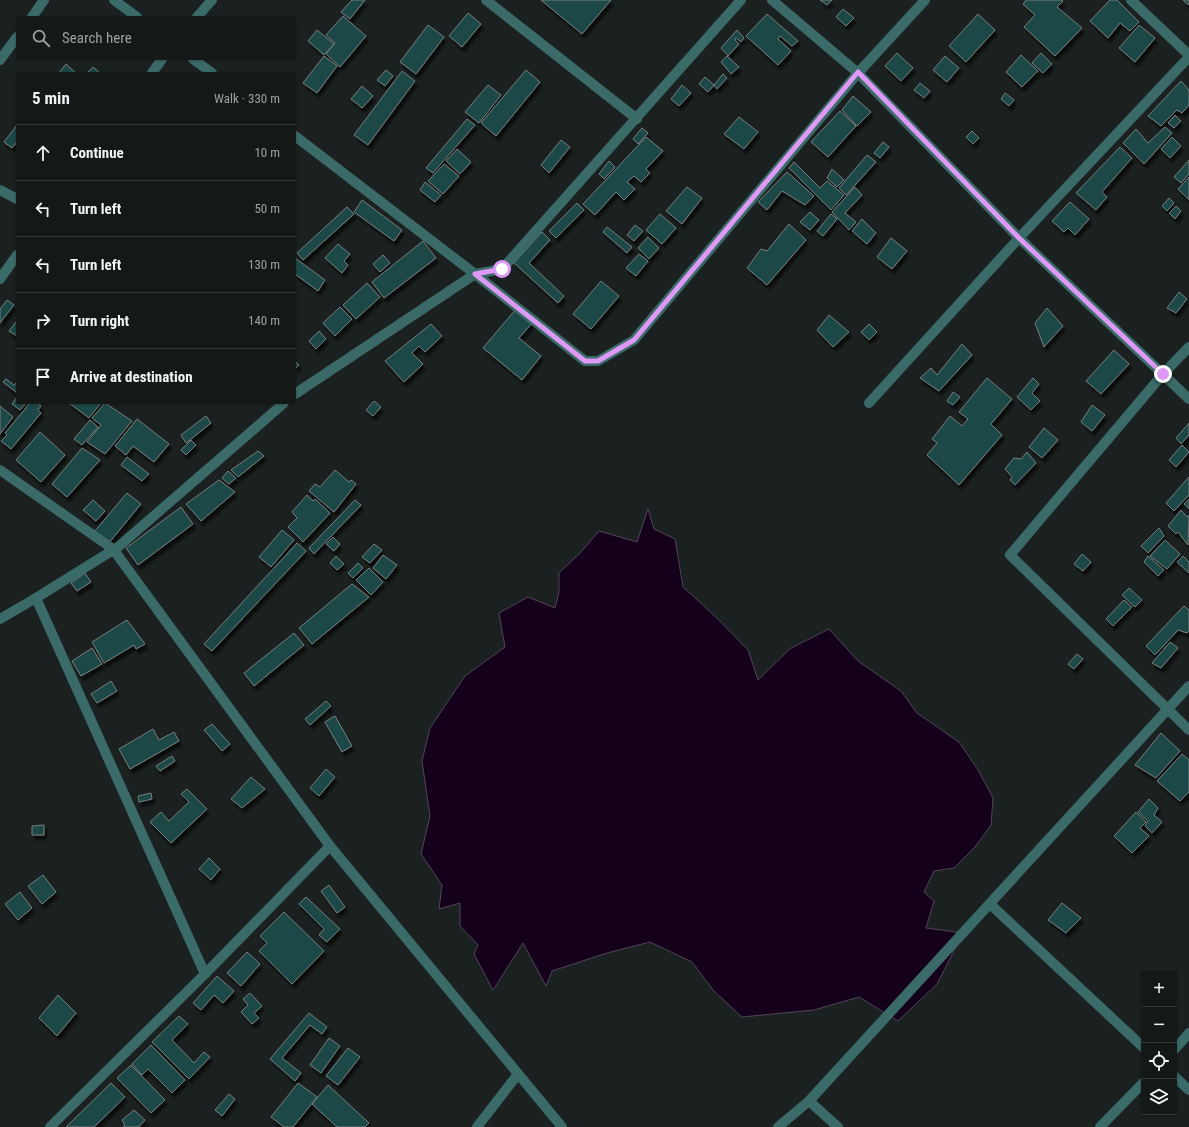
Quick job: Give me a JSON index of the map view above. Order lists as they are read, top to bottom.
{
  "page": {
    "search": "Search here",
    "heading": ["5 min", "Walk · 330 m"],
    "list": [
      ["Continue", "10 m"],
      ["Turn left", "50 m"],
      ["Turn left", "130 m"],
      ["Turn right", "140 m"],
      "Arrive at destination"
    ],
    "map_buttons": ["+", "−"]
  }
}
